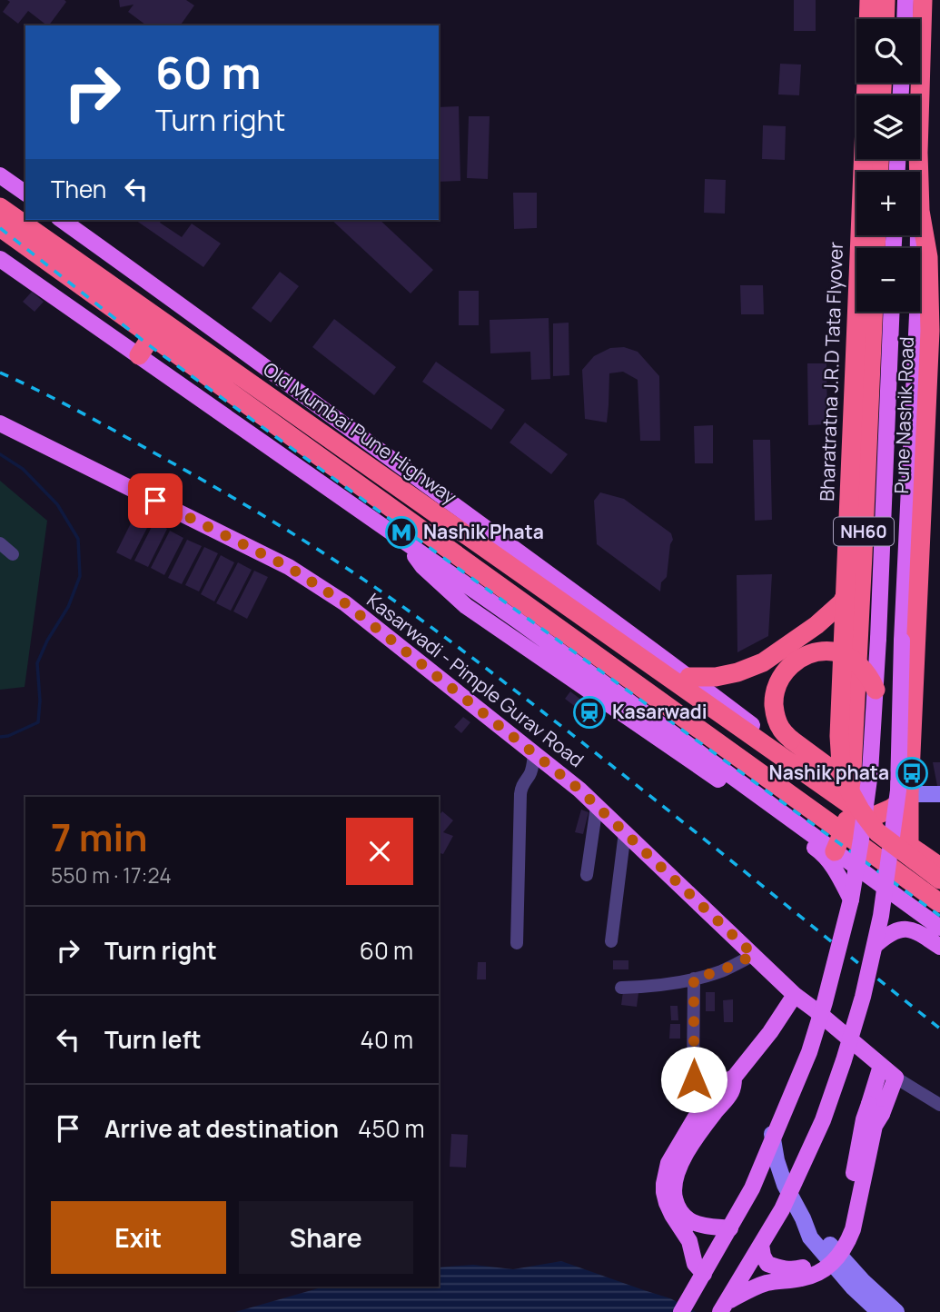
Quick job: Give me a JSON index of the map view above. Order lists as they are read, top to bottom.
{
  "streets": {
    "highway": [
      "Bharatratna J.R.D Tata Flyover",
      "Pune Nashik Road",
      "Old Mumbai Pune Highway",
      "NH60"
    ],
    "main road": ["Kasarwadi - Pimple Gurav Road"]
  },
  "crossings": [
    ["Pune Nashik Road", "Old Mumbai Pune Highway"]
  ],
  "places": {
    "metro station": ["Nashik Phata"],
    "station": ["Kasarwadi"],
    "bus stop": ["Nashik phata"]
  },
  "page": {
    "map_buttons": ["+", "−"],
    "turn": ["60 m", "Turn right"],
    "then": "Then",
    "heading": ["7 min", "550 m · 17:24"],
    "list": [
      {
        "name": "Turn right",
        "value": "60 m"
      },
      {
        "name": "Turn left",
        "value": "40 m"
      },
      {
        "name": "Arrive at destination",
        "value": "450 m"
      }
    ],
    "buttons": ["Exit", "Share"]
  }
}
